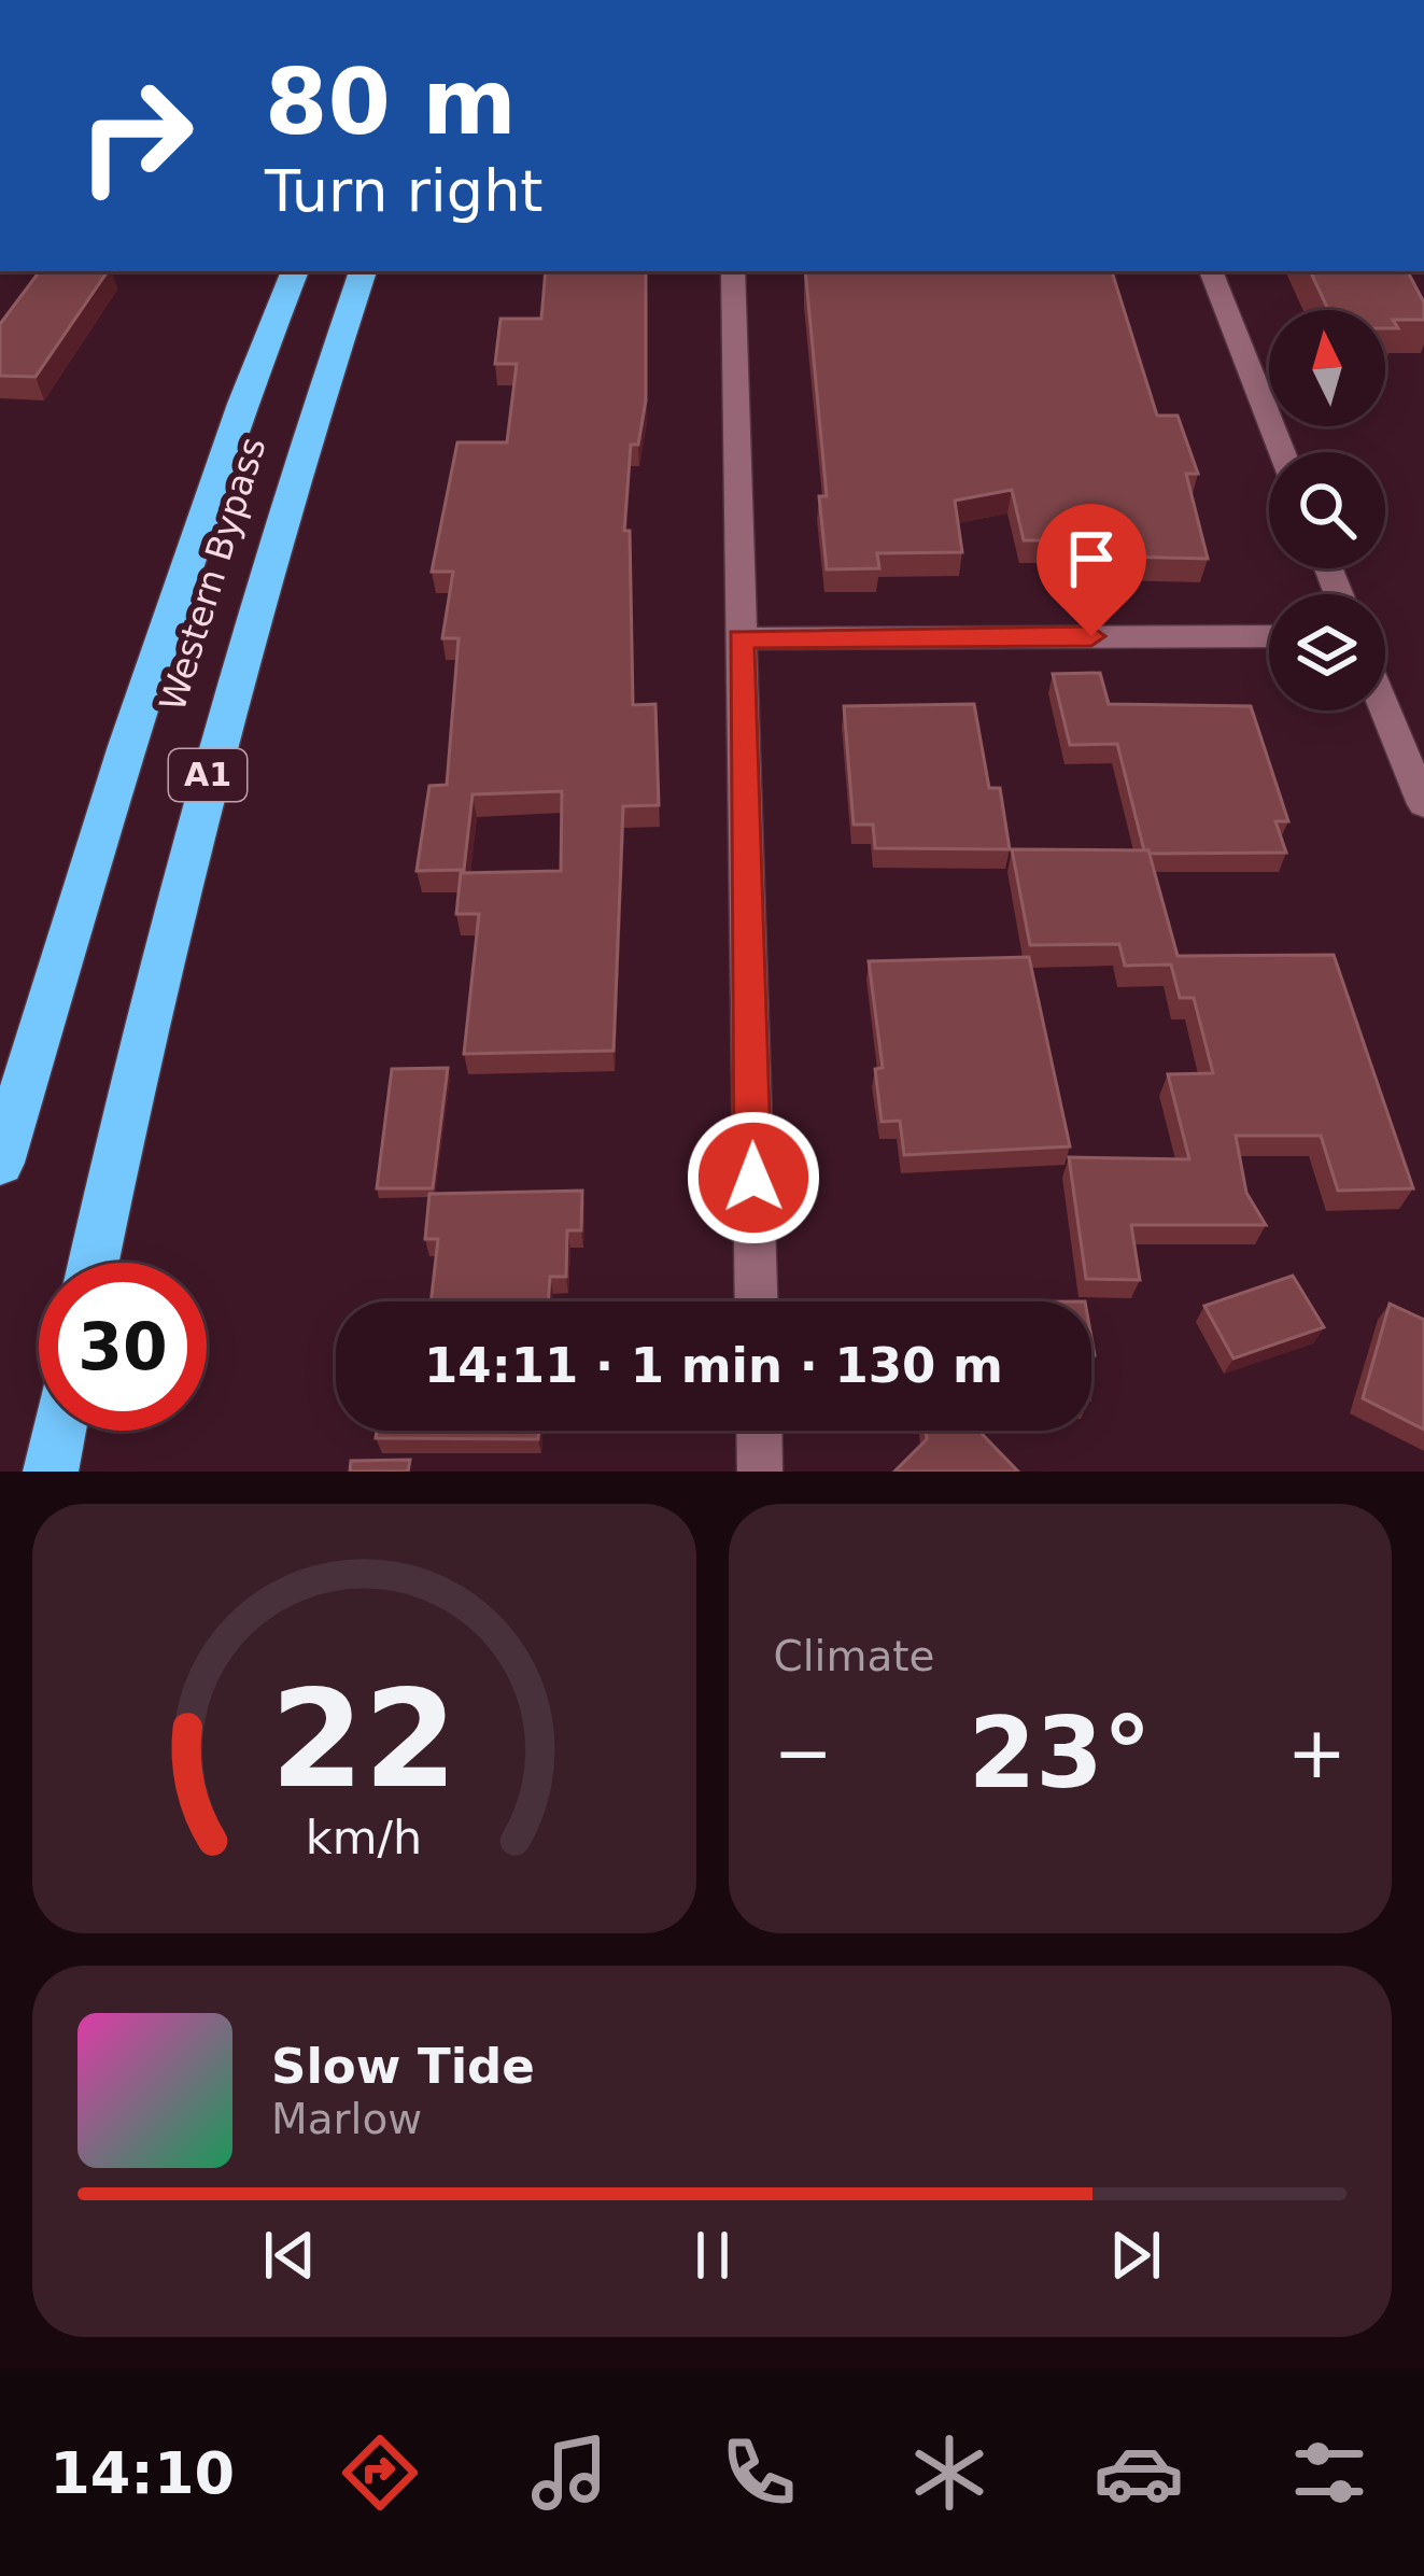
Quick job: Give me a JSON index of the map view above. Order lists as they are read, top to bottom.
{
  "streets": {
    "highway": ["Western Bypass", "A1"]
  },
  "north": "top",
  "page": {
    "turn": ["80 m", "Turn right"],
    "limit": "30",
    "trip": "14:11 · 1 min · 130 m",
    "tile": "Climate",
    "heat": ["−", "23°", "+"],
    "song": ["Slow Tide", "Marlow"],
    "tabs": "14:10",
    "gauge": ["22", "km/h"]
  }
}
